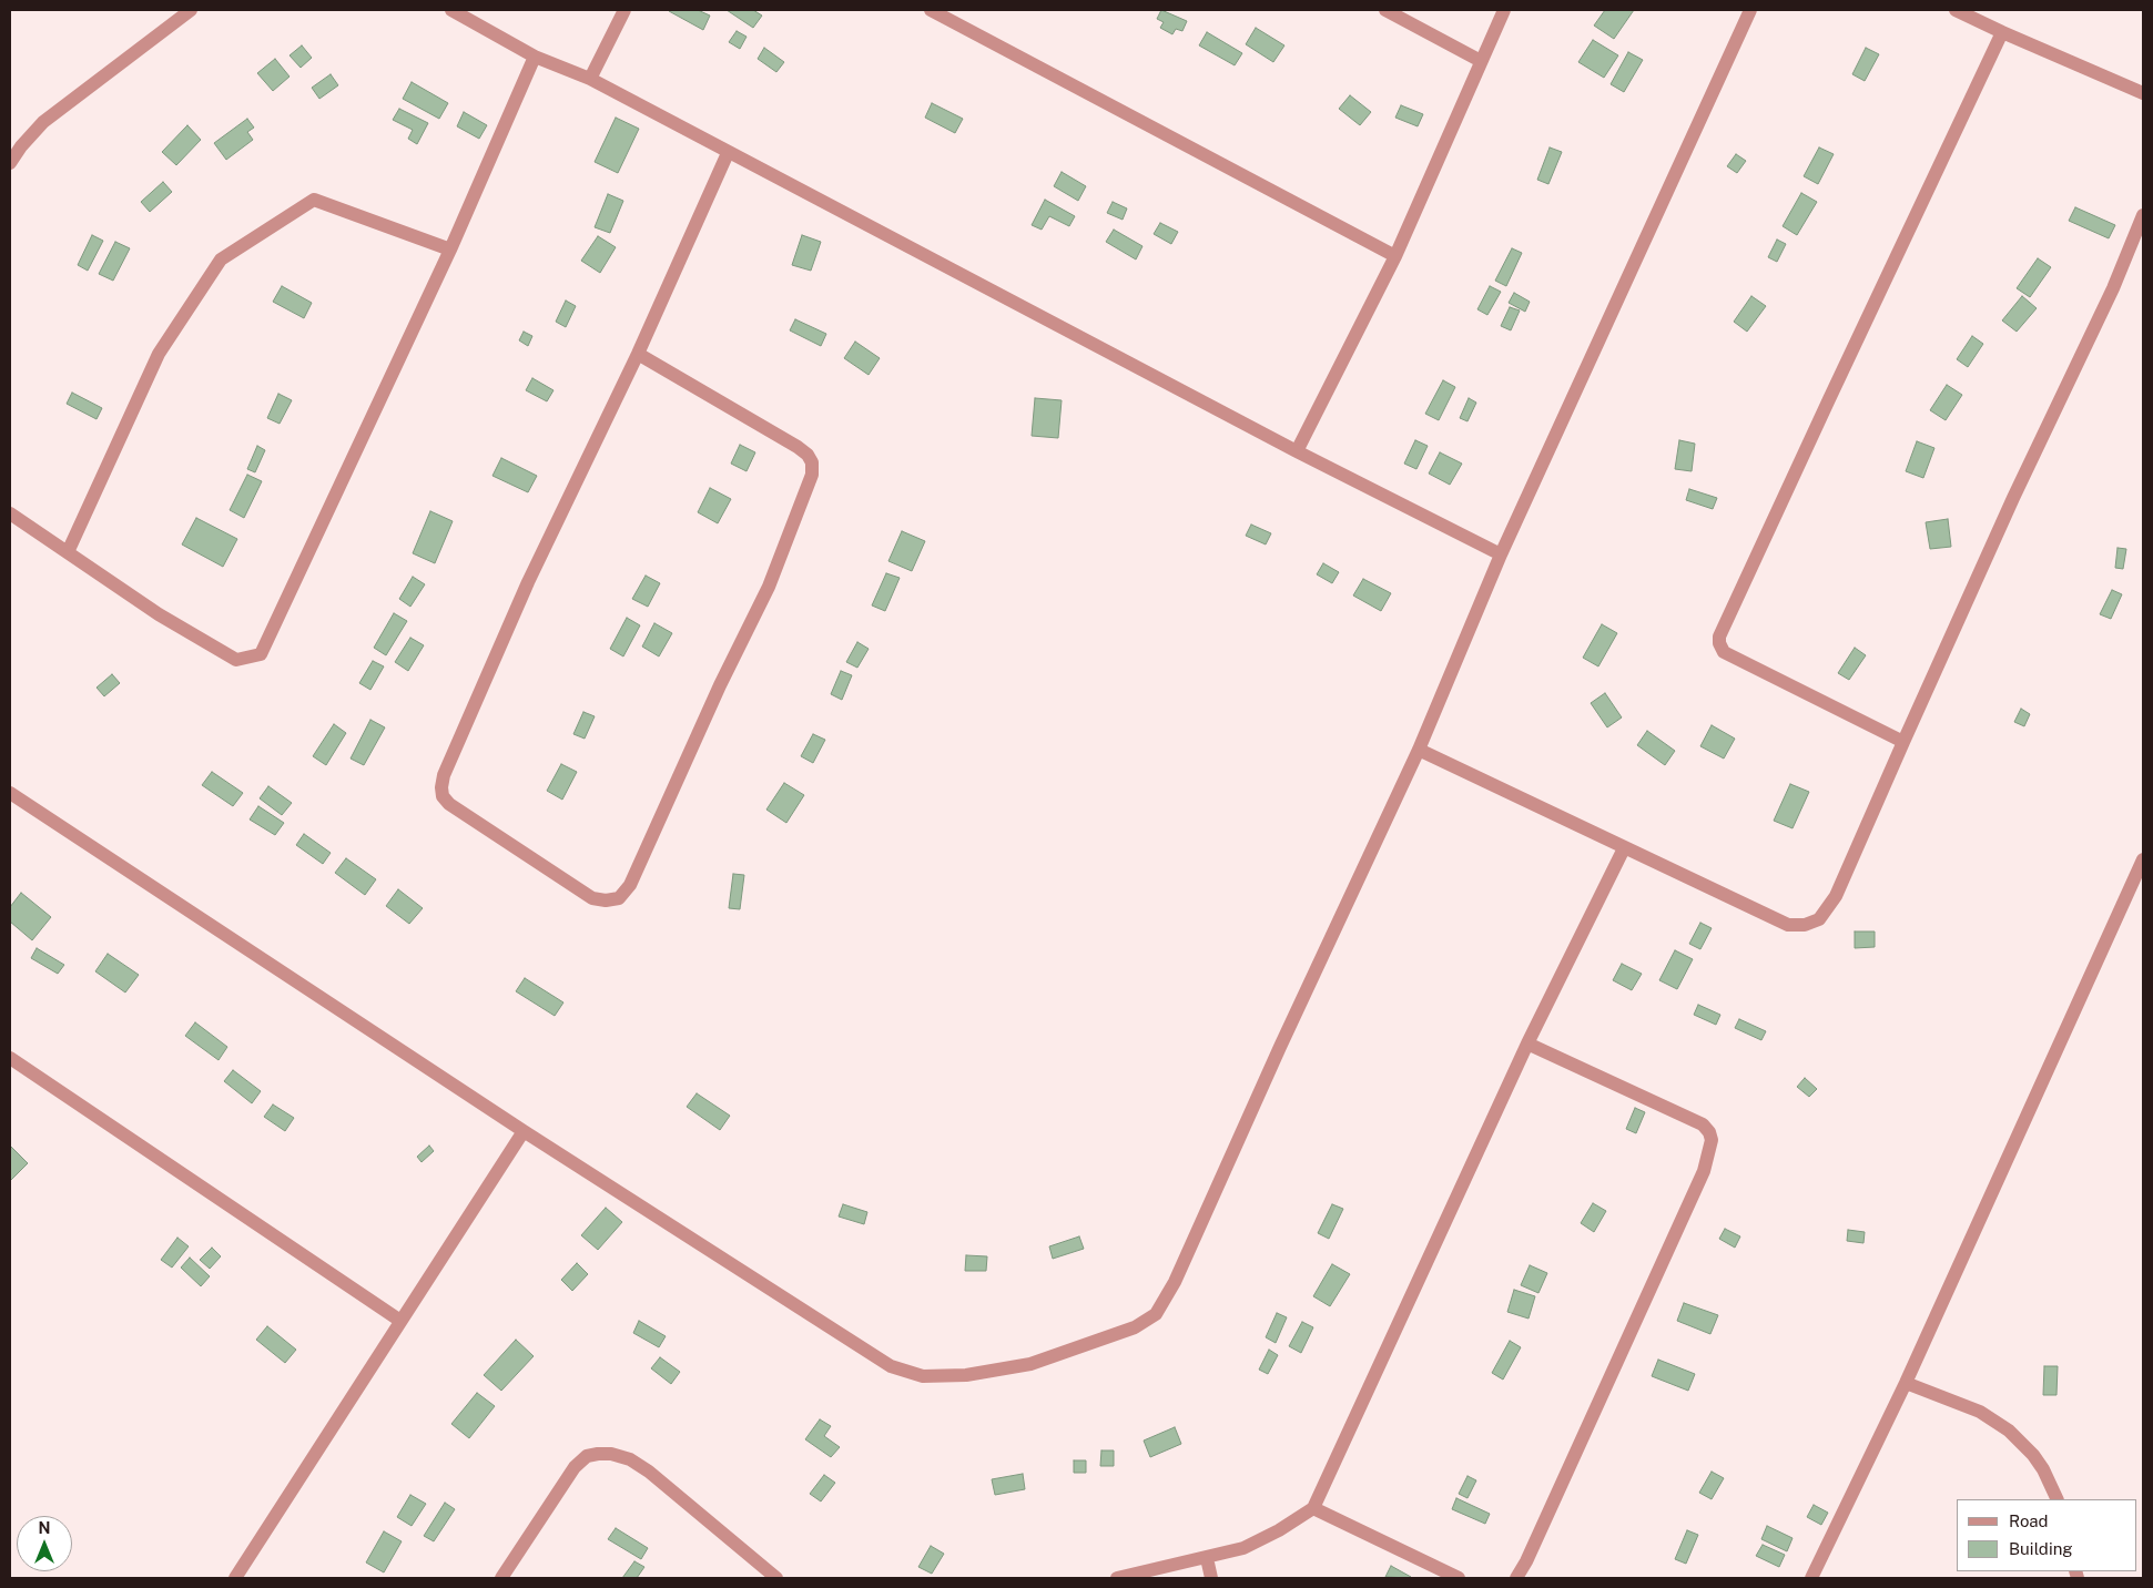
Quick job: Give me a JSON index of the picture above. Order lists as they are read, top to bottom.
{
  "legend": ["Road", "Building"],
  "north": "top"
}
